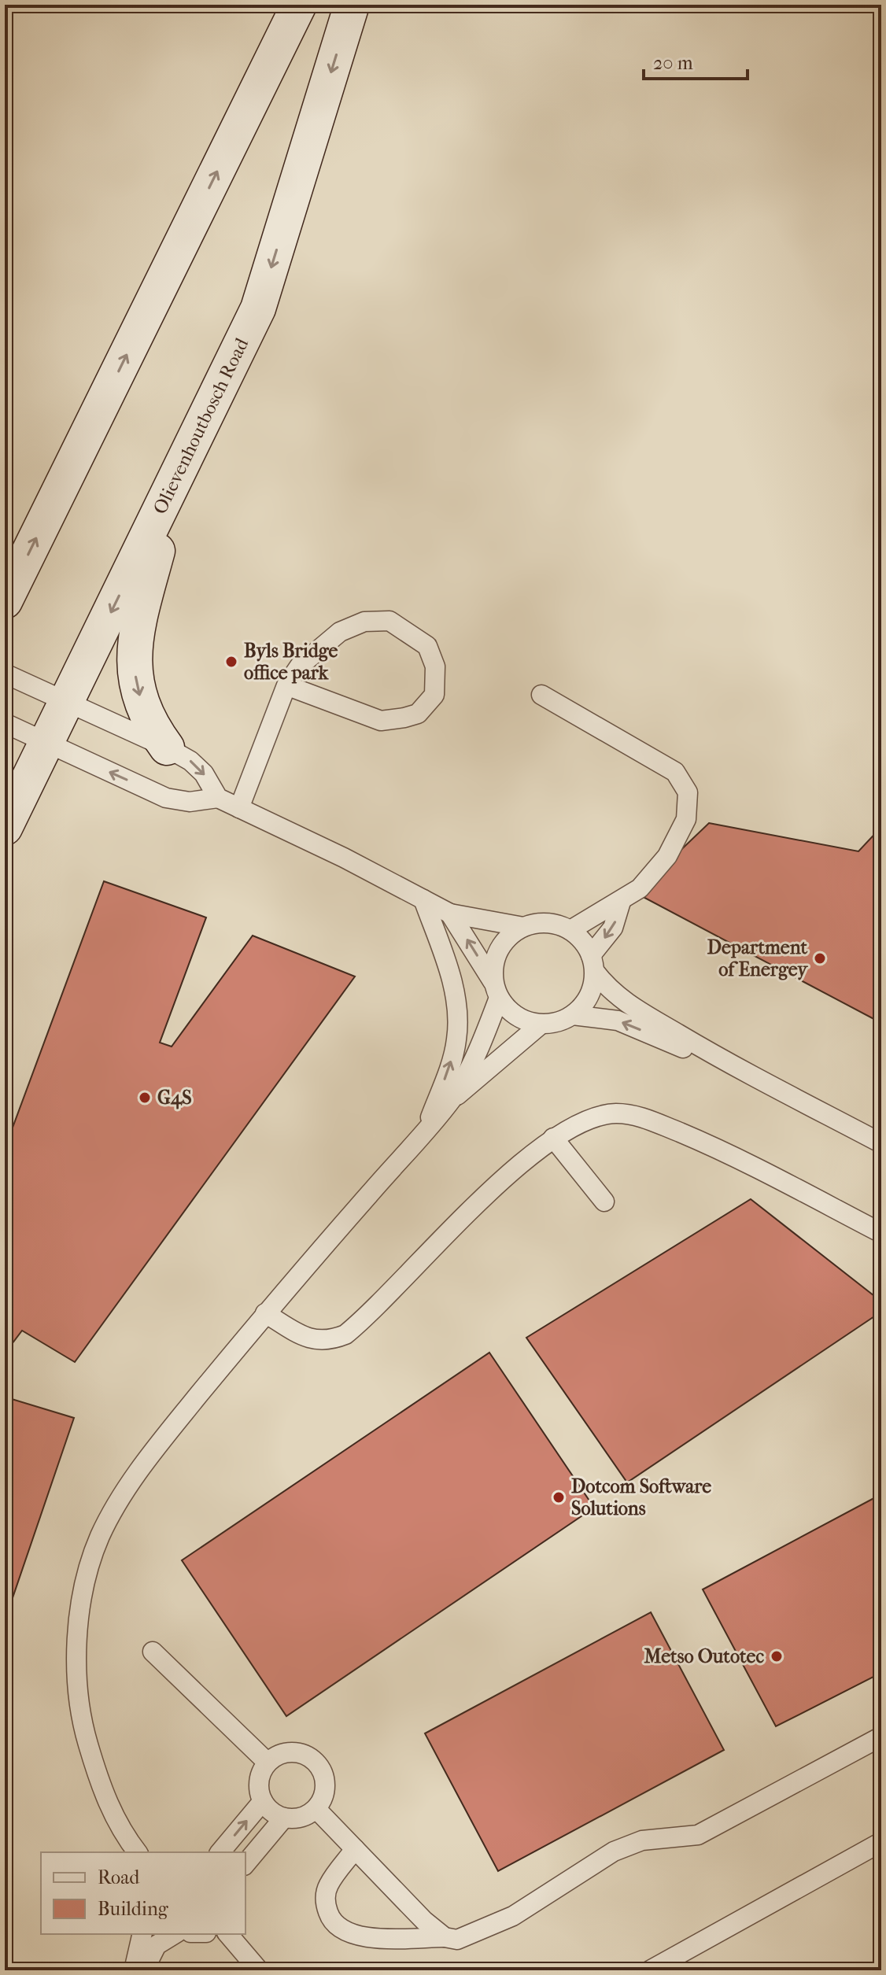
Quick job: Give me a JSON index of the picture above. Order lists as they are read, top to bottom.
{
  "streets": {
    "main road": ["Olievenhoutbosch Road"]
  },
  "places": [
    "Byls Bridge office park",
    "Department of Energey",
    "G4S",
    "Dotcom Software Solutions",
    "Metso Outotec"
  ],
  "legend": ["Road", "Building"],
  "scale_bar": "20 m"
}
